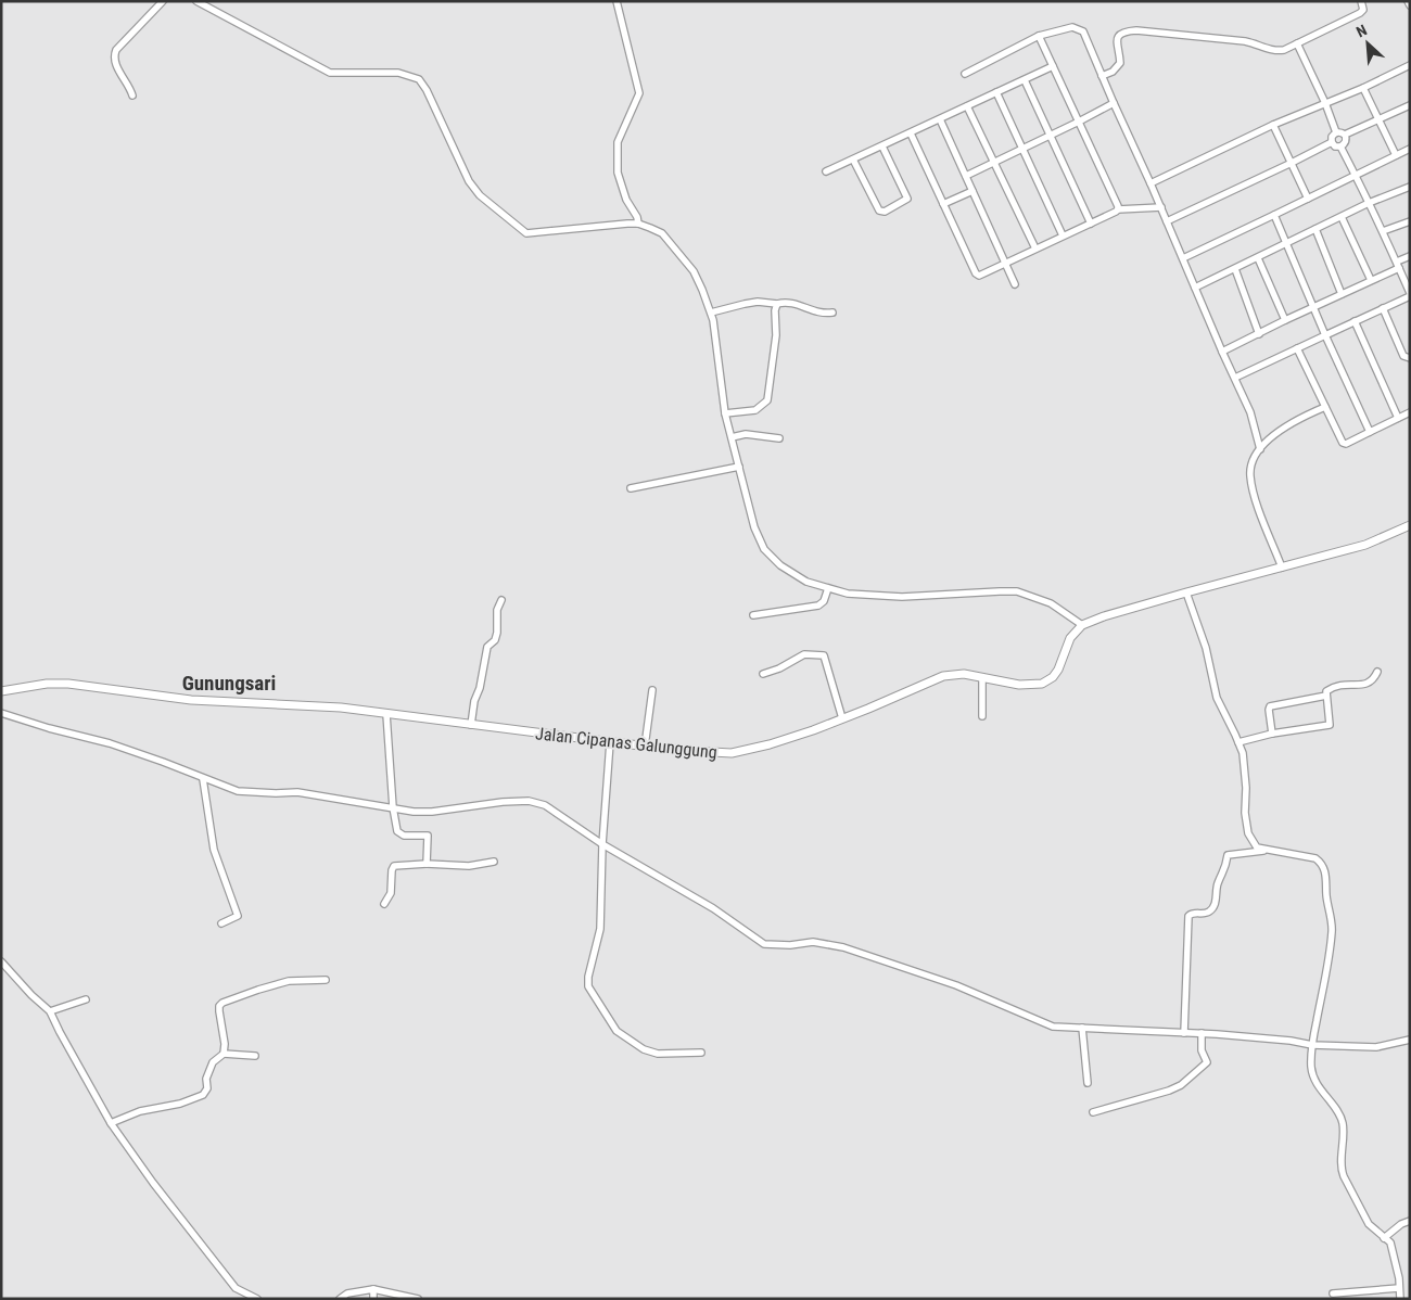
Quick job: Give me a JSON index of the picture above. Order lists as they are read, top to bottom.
{
  "streets": {
    "street": ["Jalan Cipanas Galunggung"]
  },
  "districts": ["Gunungsari"],
  "north": "top left"
}
